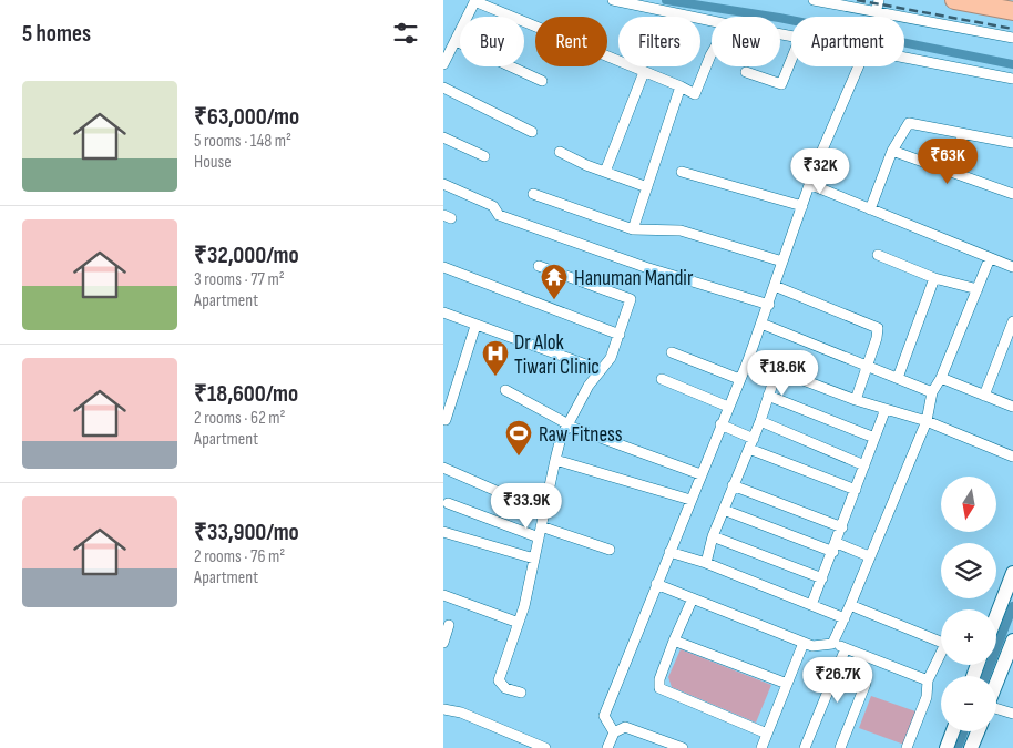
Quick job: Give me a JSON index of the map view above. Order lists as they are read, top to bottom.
{
  "places": {
    "temple": ["Hanuman Mandir"],
    "hospital": ["Dr Alok Tiwari Clinic"],
    "sports": ["Raw Fitness"]
  },
  "north": "bottom",
  "page": {
    "heading": "5 homes",
    "chip": [
      "Buy",
      "Rent",
      "Filters",
      "New",
      "Apartment"
    ],
    "list": [
      {
        "name": "₹63,000/mo",
        "note": "5 rooms · 148 m² · House"
      },
      {
        "name": "₹32,000/mo",
        "note": "3 rooms · 77 m² · Apartment"
      },
      {
        "name": "₹18,600/mo",
        "note": "2 rooms · 62 m² · Apartment"
      },
      {
        "name": "₹33,900/mo",
        "note": "2 rooms · 76 m² · Apartment"
      }
    ],
    "price": [
      "₹63K",
      "₹32K",
      "₹18.6K",
      "₹33.9K",
      "₹26.7K"
    ],
    "map_buttons": ["+", "−"]
  }
}
